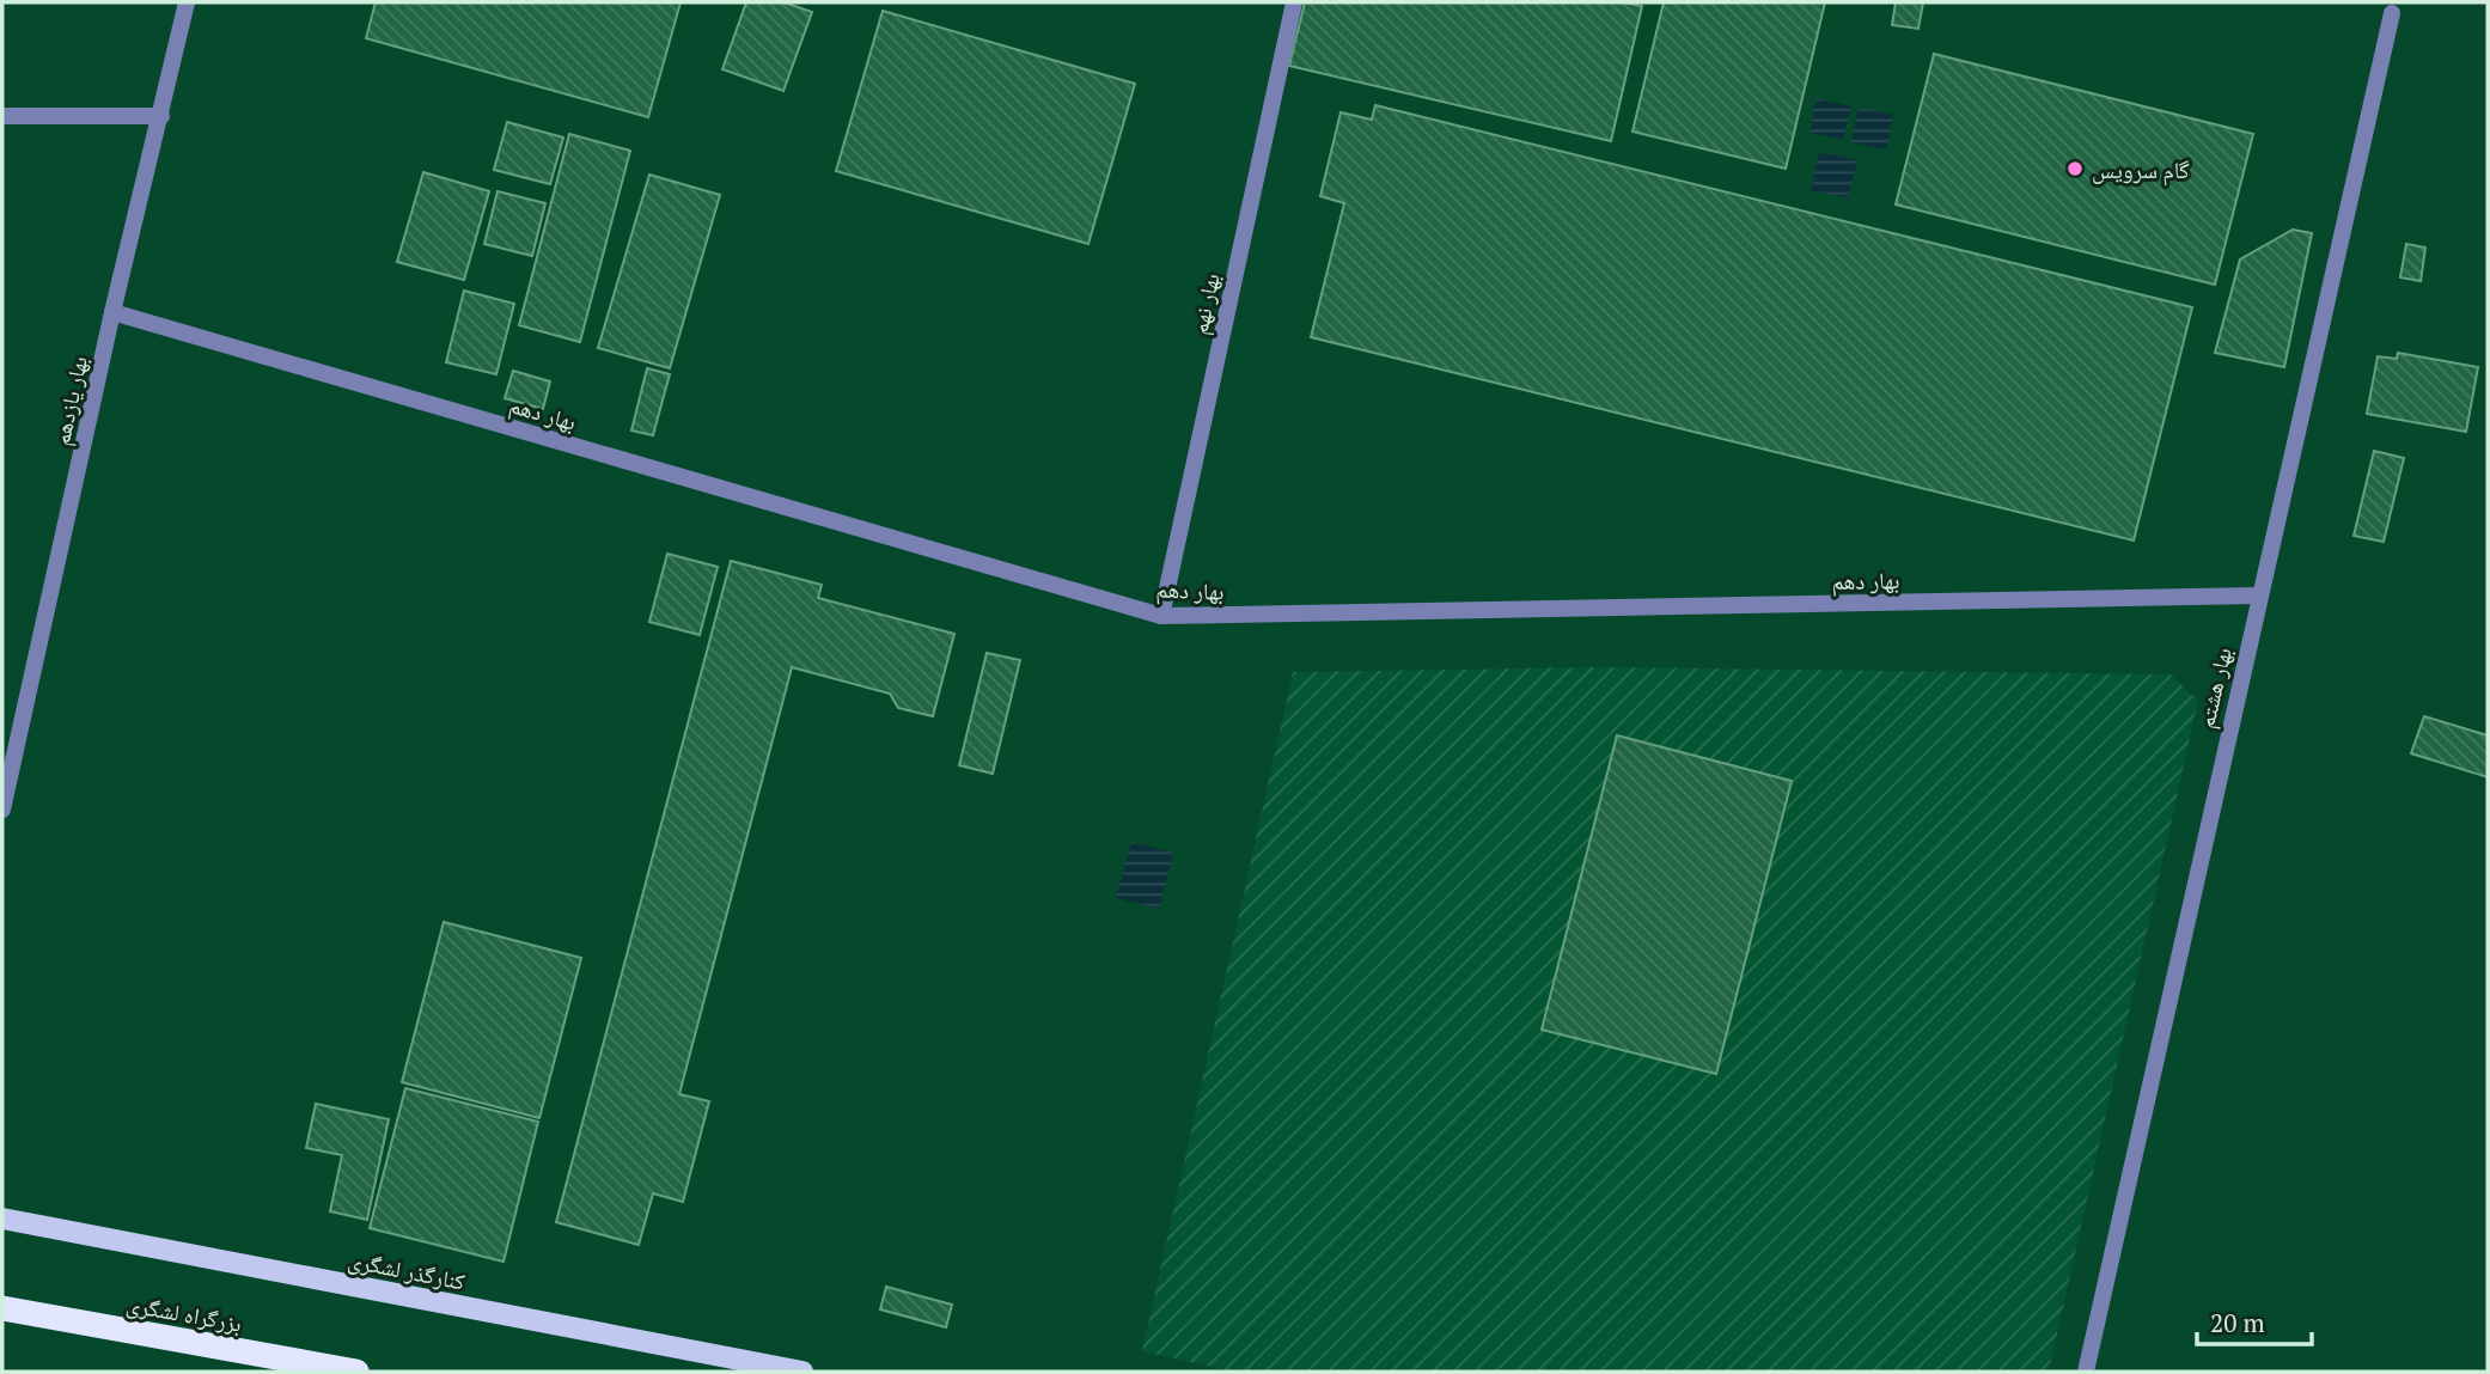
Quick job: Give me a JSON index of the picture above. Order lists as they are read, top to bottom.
{
  "streets": {
    "highway": ["بزرگراه لشگری"],
    "main road": ["کنارگذر لشگری"],
    "street": [
      "بهار نهم",
      "بهار یازدهم",
      "بهار دهم",
      "بهار هشتم"
    ]
  },
  "crossings": [
    ["بهار نهم", "بهار دهم"],
    ["بهار یازدهم", "بهار دهم"],
    ["بهار دهم", "بهار هشتم"]
  ],
  "places": ["گام سرویس"],
  "scale_bar": "20 m"
}
